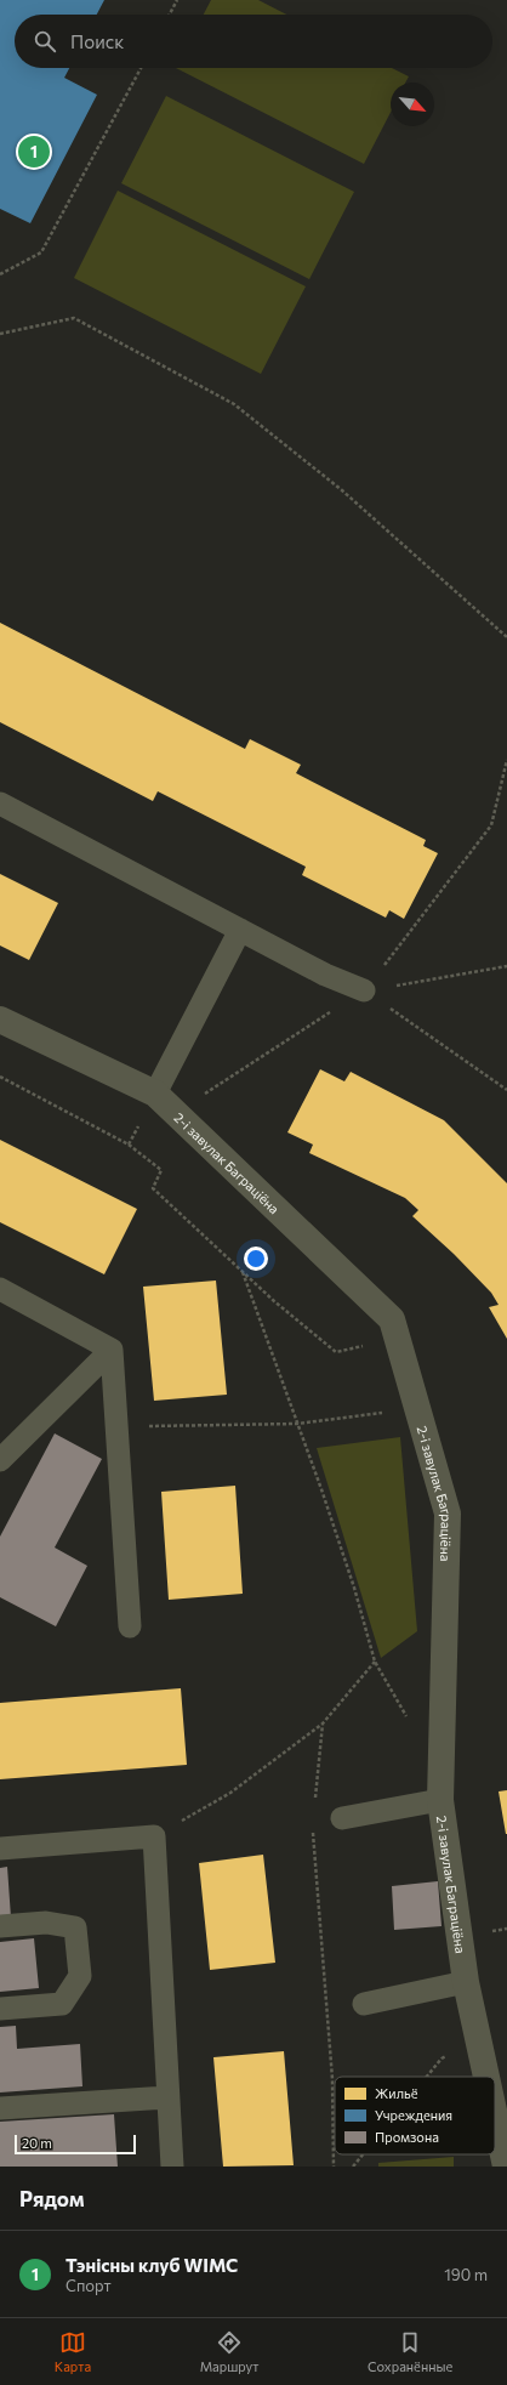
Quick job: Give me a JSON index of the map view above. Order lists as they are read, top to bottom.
{
  "streets": {
    "street": ["2-і завулак Баграціёна"]
  },
  "legend": ["Жильё", "Учреждения", "Промзона"],
  "scale_bar": "20 m",
  "north": "bottom right",
  "page": {
    "search": "Поиск",
    "pins": "1",
    "scale": "20 m",
    "heading": "Рядом",
    "list": [
      {
        "mark": "1",
        "name": "Тэнісны клуб WIMC",
        "note": "Спорт",
        "value": "190 m"
      }
    ],
    "nav": ["Карта", "Маршрут", "Сохранённые"]
  }
}
